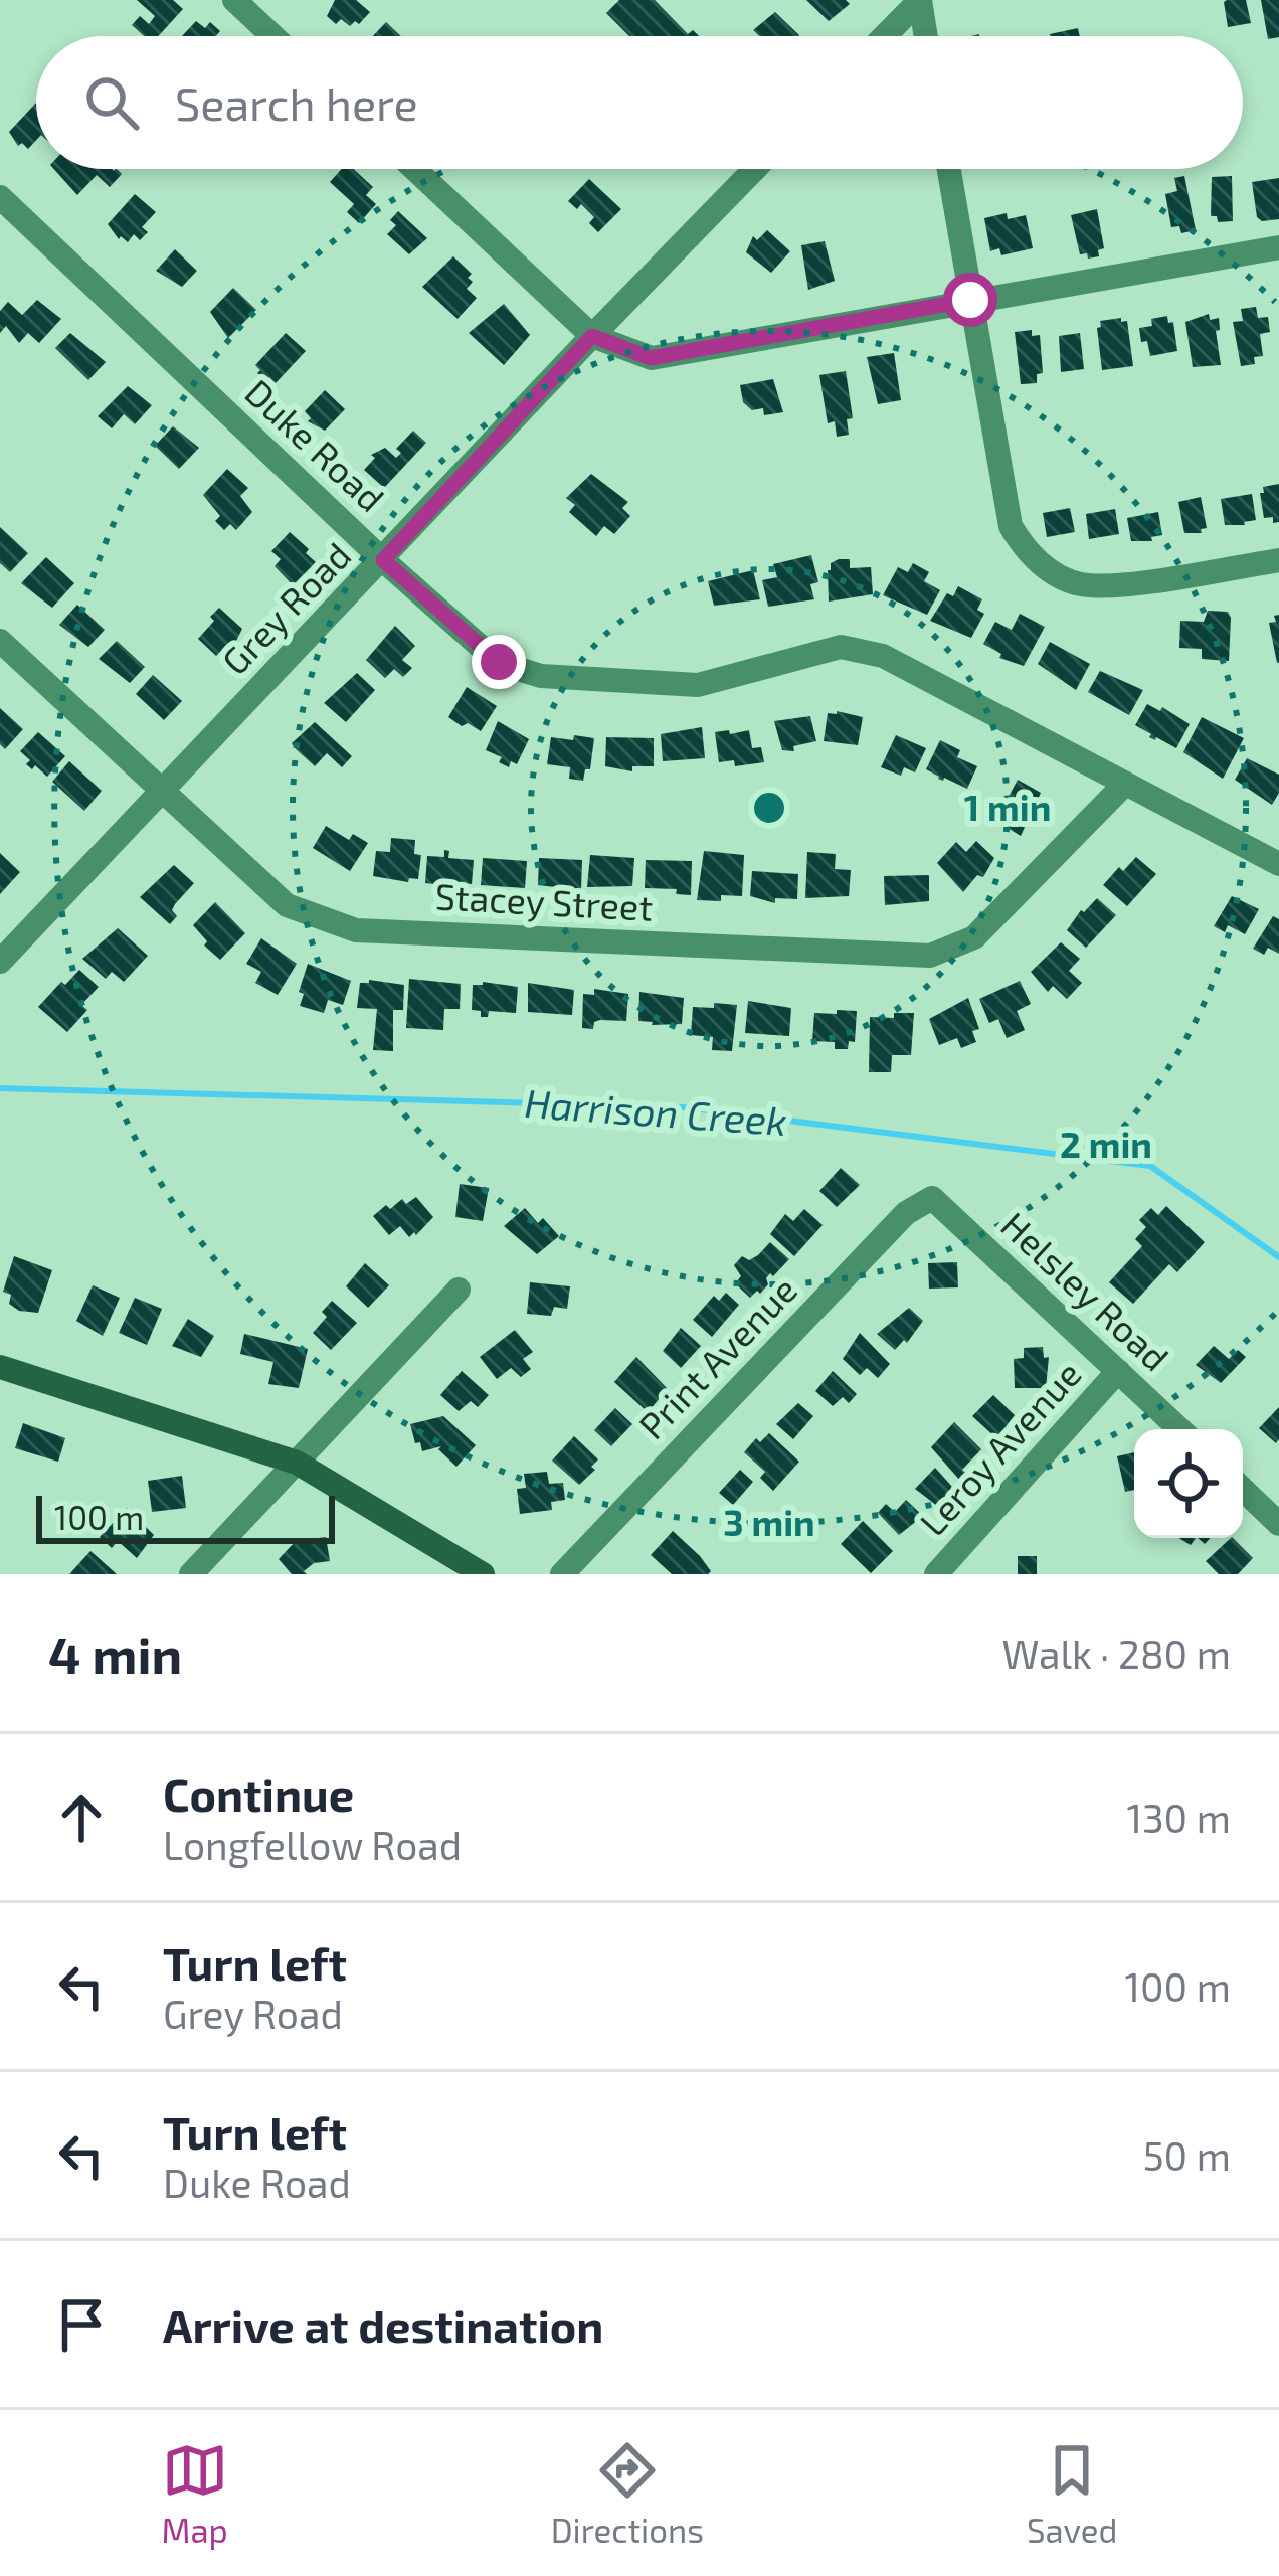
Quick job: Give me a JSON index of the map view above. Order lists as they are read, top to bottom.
{
  "streets": {
    "street": [
      "Duke Road",
      "Grey Road",
      "Stacey Street",
      "Helsley Road",
      "Print Avenue",
      "Leroy Avenue"
    ]
  },
  "crossings": [
    ["Duke Road", "Grey Road"],
    ["Duke Road", "Stacey Street"],
    ["Grey Road", "Stacey Street"],
    ["Helsley Road", "Print Avenue"],
    ["Helsley Road", "Leroy Avenue"]
  ],
  "water": ["Harrison Creek"],
  "scale_bar": "100 m",
  "page": {
    "search": "Search here",
    "scale": "100 m",
    "heading": ["4 min", "Walk · 280 m"],
    "list": [
      ["Continue", "Longfellow Road", "130 m"],
      ["Turn left", "Grey Road", "100 m"],
      ["Turn left", "Duke Road", "50 m"],
      "Arrive at destination"
    ],
    "nav": ["Map", "Directions", "Saved"]
  },
  "rings": ["1 min", "2 min", "3 min"]
}
